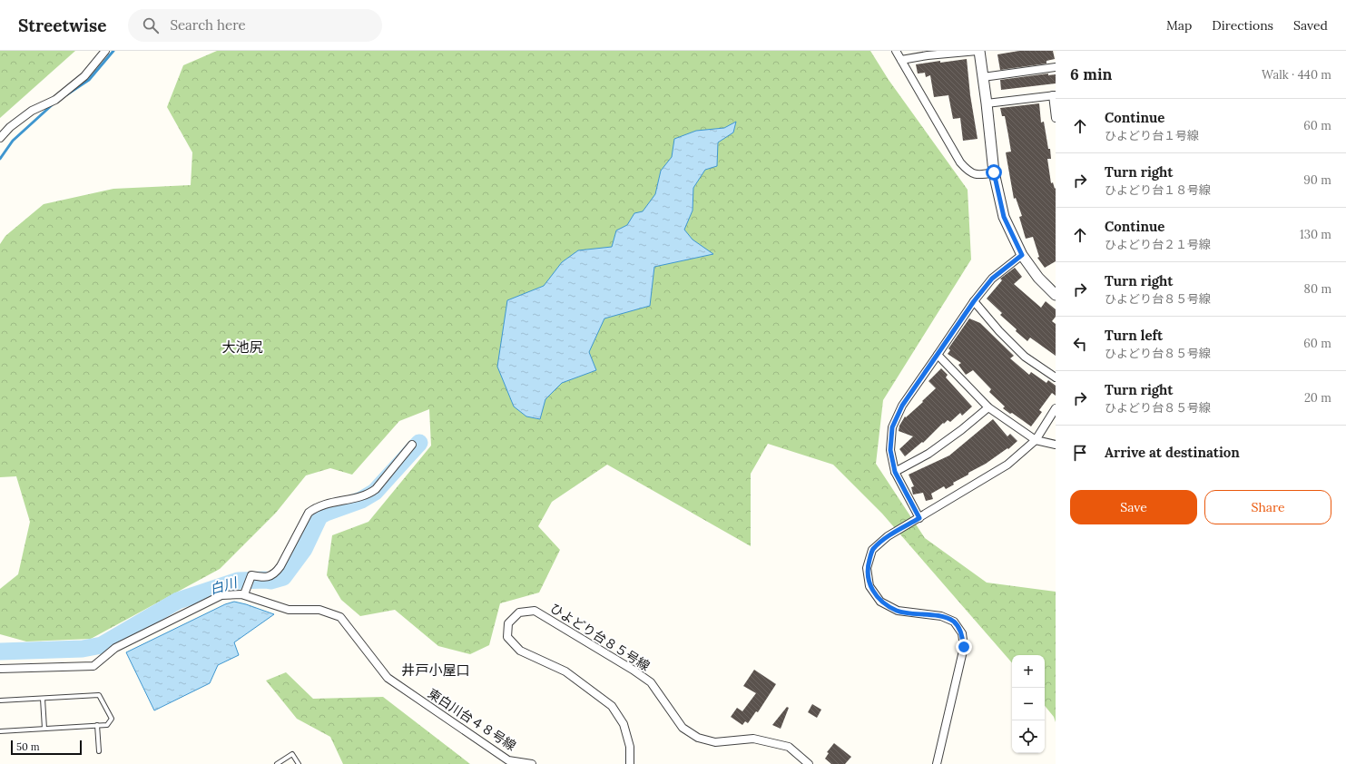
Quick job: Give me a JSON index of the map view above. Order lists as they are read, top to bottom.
{
  "streets": {
    "street": ["ひよどり台８５号線", "東白川台４８号線"]
  },
  "districts": ["大池尻", "井戸小屋口"],
  "water": ["白川"],
  "scale_bar": "50 m",
  "page": {
    "header": "Streetwise",
    "search": "Search here",
    "nav": ["Map", "Directions", "Saved"],
    "heading": ["6 min", "Walk · 440 m"],
    "list": [
      ["Continue", "ひよどり台１号線", "60 m"],
      ["Turn right", "ひよどり台１８号線", "90 m"],
      ["Continue", "ひよどり台２１号線", "130 m"],
      ["Turn right", "ひよどり台８５号線", "80 m"],
      ["Turn left", "ひよどり台８５号線", "60 m"],
      ["Turn right", "ひよどり台８５号線", "20 m"],
      "Arrive at destination"
    ],
    "buttons": ["Save", "Share"],
    "map_buttons": ["+", "−"],
    "scale": "50 m"
  }
}
